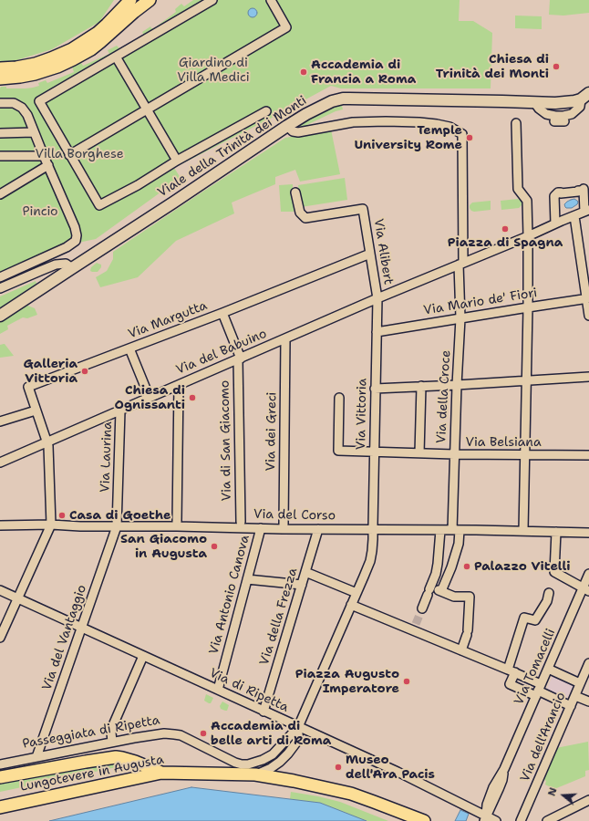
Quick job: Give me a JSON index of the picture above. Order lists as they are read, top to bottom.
{
  "streets": {
    "main road": ["Lungotevere in Augusta"],
    "street": [
      "Viale della Trinità dei Monti",
      "Via Alibert",
      "Via Mario de' Fiori",
      "Via Margutta",
      "Via del Babuino",
      "Via della Croce",
      "Via Vittoria",
      "Via dei Greci",
      "Via di San Giacomo",
      "Via Belsiana",
      "Via Laurina",
      "Via del Corso",
      "Via Antonio Canova",
      "Via della Frezza",
      "Via del Vantaggio",
      "Via Tomacelli",
      "Via di Ripetta",
      "Passeggiata di Ripetta",
      "Via dell'Arancio"
    ]
  },
  "crossings": [
    ["Via Alibert", "Via Margutta"],
    ["Via Alibert", "Via del Babuino"],
    ["Via Alibert", "Via Vittoria"],
    ["Via Mario de' Fiori", "Via della Croce"],
    ["Via Mario de' Fiori", "Via Vittoria"],
    ["Via Margutta", "Via del Babuino"],
    ["Via Margutta", "Via del Corso"],
    ["Via del Babuino", "Via della Croce"],
    ["Via del Babuino", "Via Vittoria"],
    ["Via del Babuino", "Via dei Greci"],
    ["Via del Babuino", "Via di San Giacomo"],
    ["Via del Babuino", "Via Laurina"],
    ["Via della Croce", "Via Belsiana"],
    ["Via della Croce", "Via del Corso"],
    ["Via Vittoria", "Via Belsiana"],
    ["Via Vittoria", "Via del Corso"],
    ["Via Laurina", "Via del Corso"],
    ["Via Laurina", "Via del Vantaggio"],
    ["Via del Corso", "Via Antonio Canova"],
    ["Via del Corso", "Via della Frezza"],
    ["Via del Corso", "Via del Vantaggio"],
    ["Via Antonio Canova", "Via di Ripetta"],
    ["Via della Frezza", "Via di Ripetta"],
    ["Via del Vantaggio", "Via di Ripetta"],
    ["Via del Vantaggio", "Passeggiata di Ripetta"],
    ["Via Tomacelli", "Via di Ripetta"],
    ["Via di Ripetta", "Passeggiata di Ripetta"]
  ],
  "parks": ["Giardino di Villa Medici", "Villa Borghese", "Pincio"],
  "places": [
    "Chiesa di Trinità dei Monti",
    "Accademia di Francia a Roma",
    "Temple University Rome",
    "Piazza di Spagna",
    "Galleria Vittoria",
    "Chiesa di Ognissanti",
    "Casa di Goethe",
    "San Giacomo in Augusta",
    "Palazzo Vitelli",
    "Piazza Augusto Imperatore",
    "Accademia di belle arti di Roma",
    "Museo dell'Ara Pacis"
  ],
  "north": "left"
}
